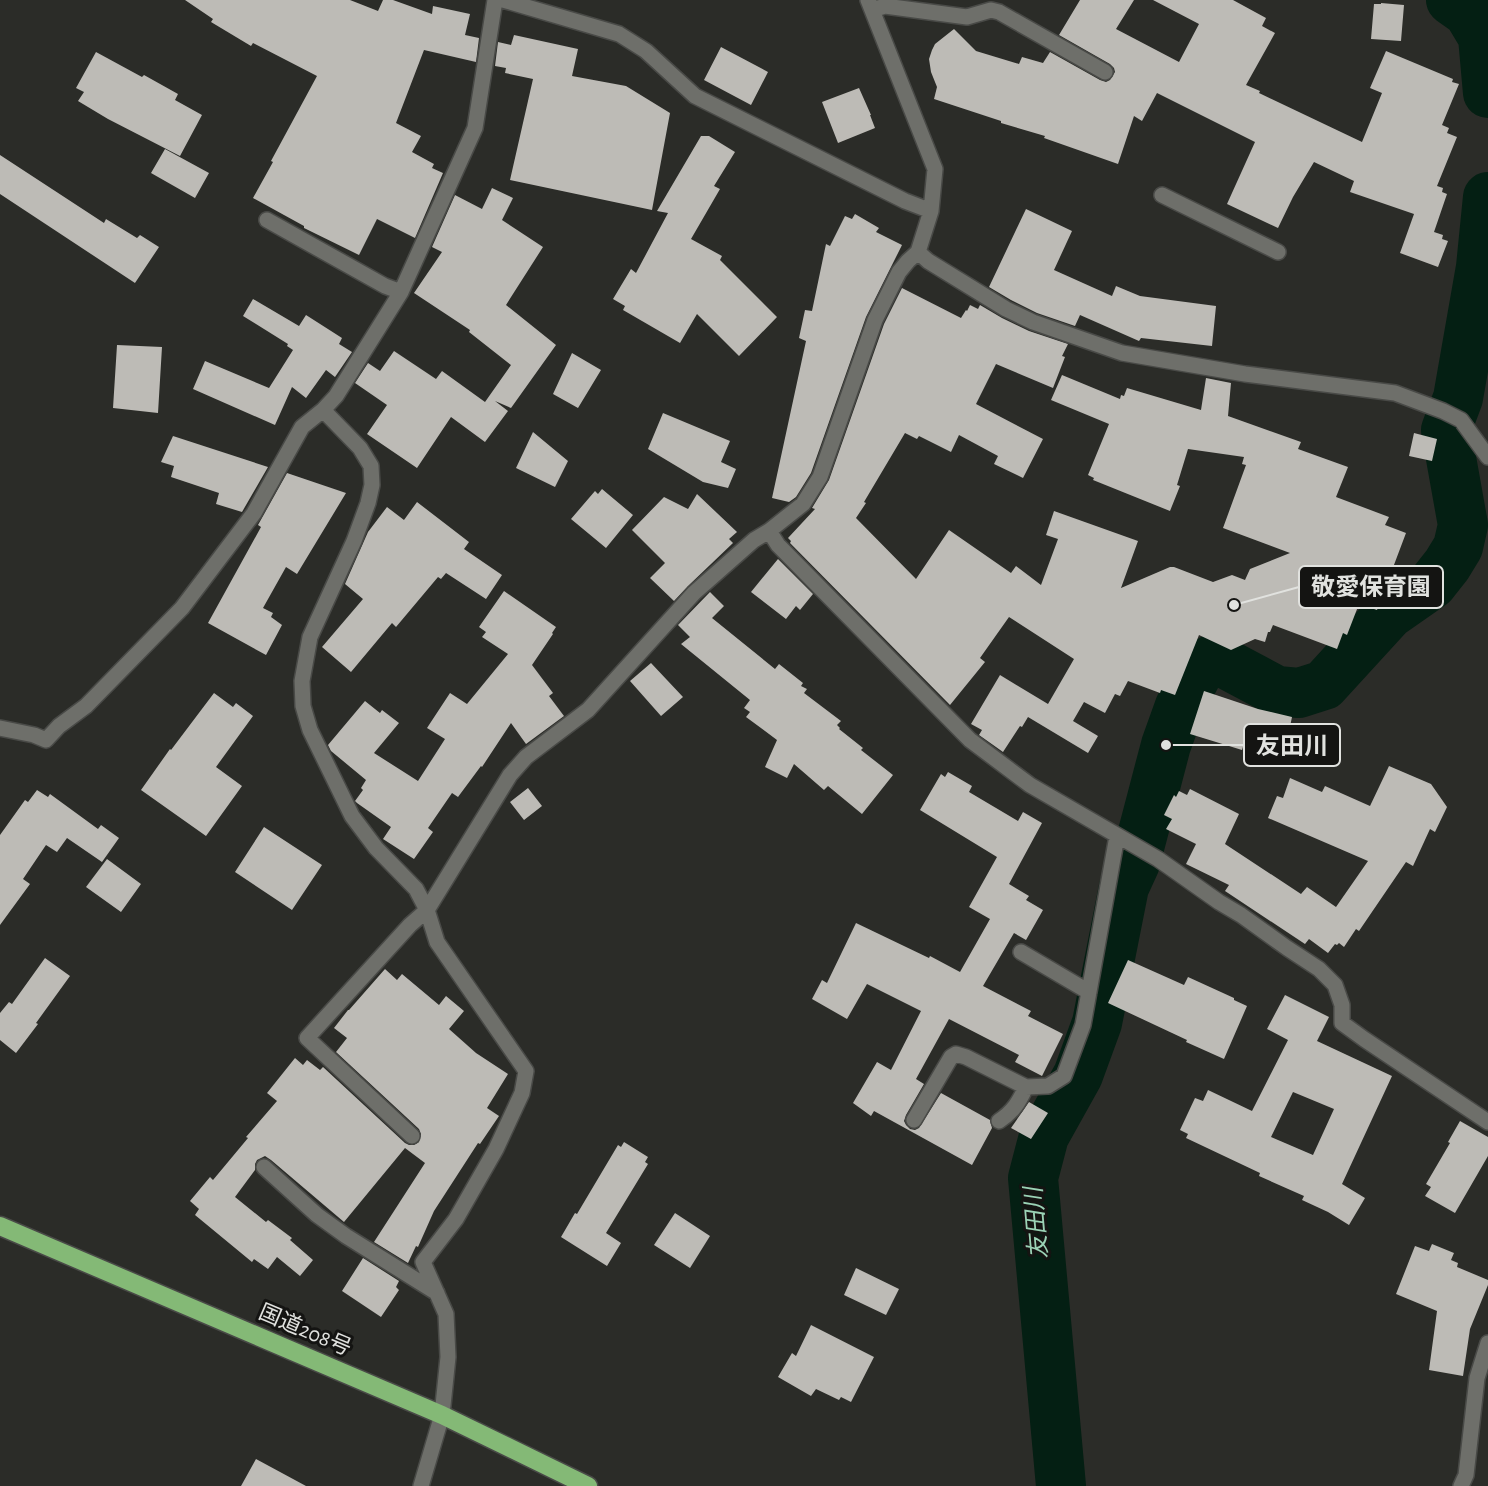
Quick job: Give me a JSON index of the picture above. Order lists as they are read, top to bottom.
{
  "streets": {
    "highway": ["国道208号"]
  },
  "water": ["友田川"],
  "places": ["敬愛保育園", "友田川"]
}
